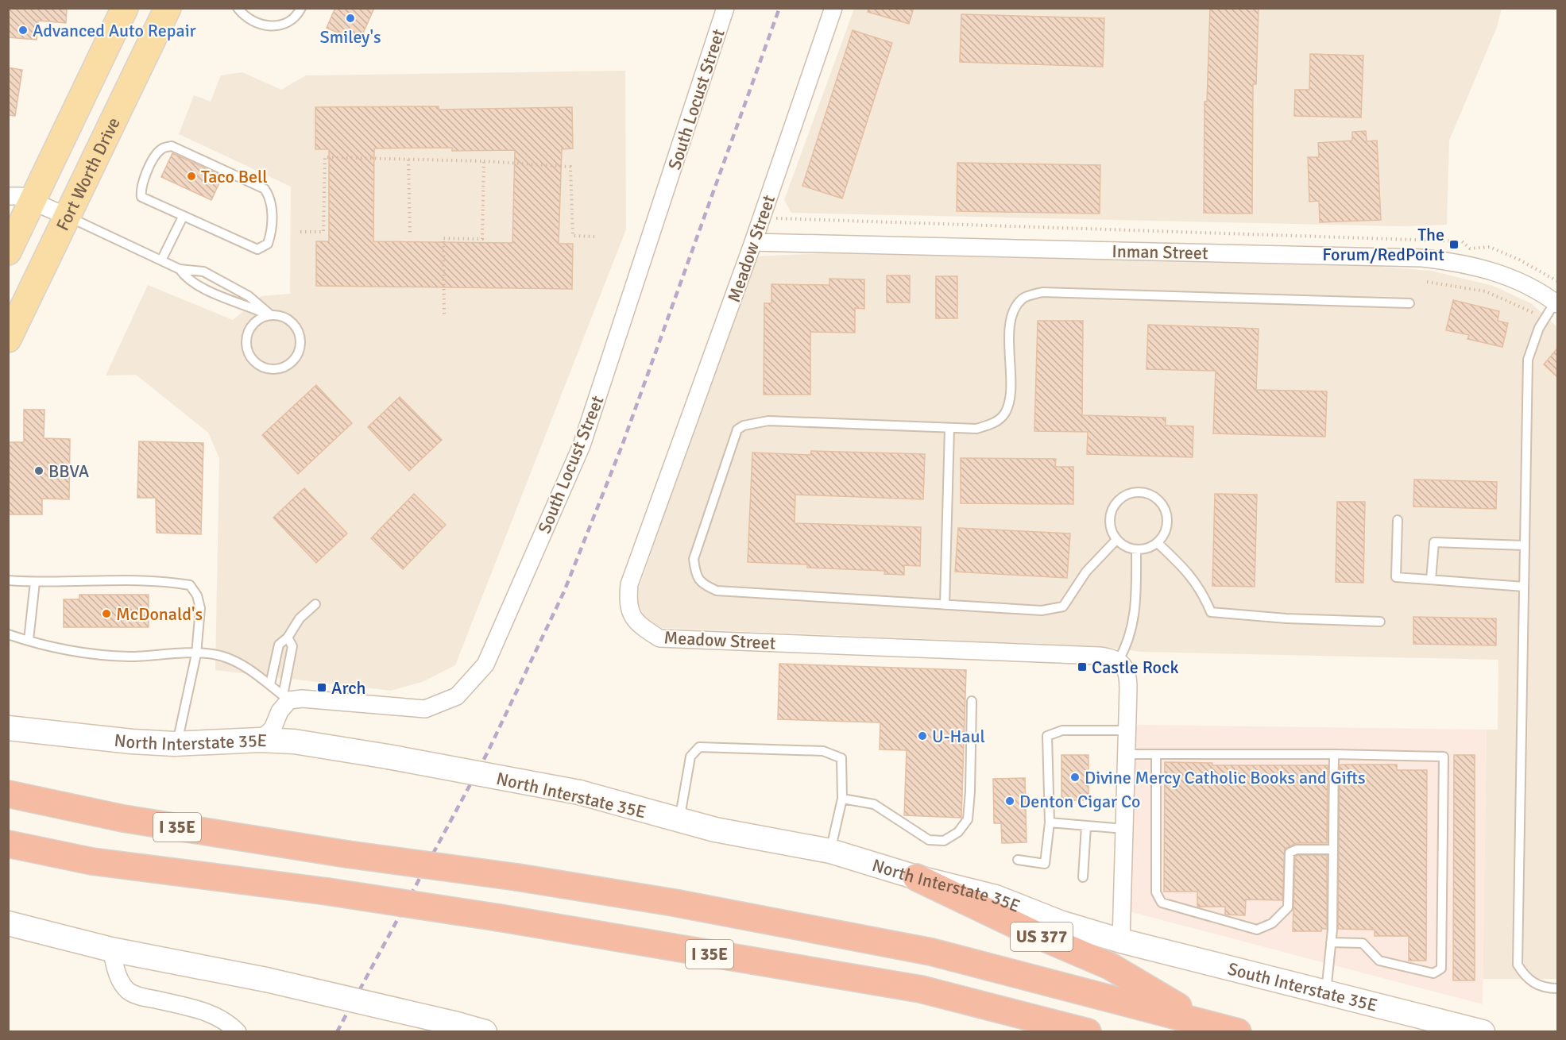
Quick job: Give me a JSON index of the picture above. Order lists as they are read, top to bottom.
{
  "streets": {
    "highway": ["I 35E", "US 377"],
    "main road": ["Fort Worth Drive", "North Interstate 35E", "South Interstate 35E"],
    "street": ["South Locust Street", "Meadow Street", "Inman Street"]
  },
  "crossings": [
    ["Meadow Street", "Inman Street"],
    ["North Interstate 35E", "US 377"],
    ["North Interstate 35E", "South Interstate 35E"],
    ["I 35E", "US 377"]
  ],
  "places": {
    "other": [
      "Smiley's",
      "Advanced Auto Repair",
      "Taco Bell",
      "BBVA",
      "McDonald's",
      "U-Haul",
      "Divine Mercy Catholic Books and Gifts",
      "Denton Cigar Co"
    ],
    "transit": ["The Forum/RedPoint", "Castle Rock", "Arch"]
  }
}
